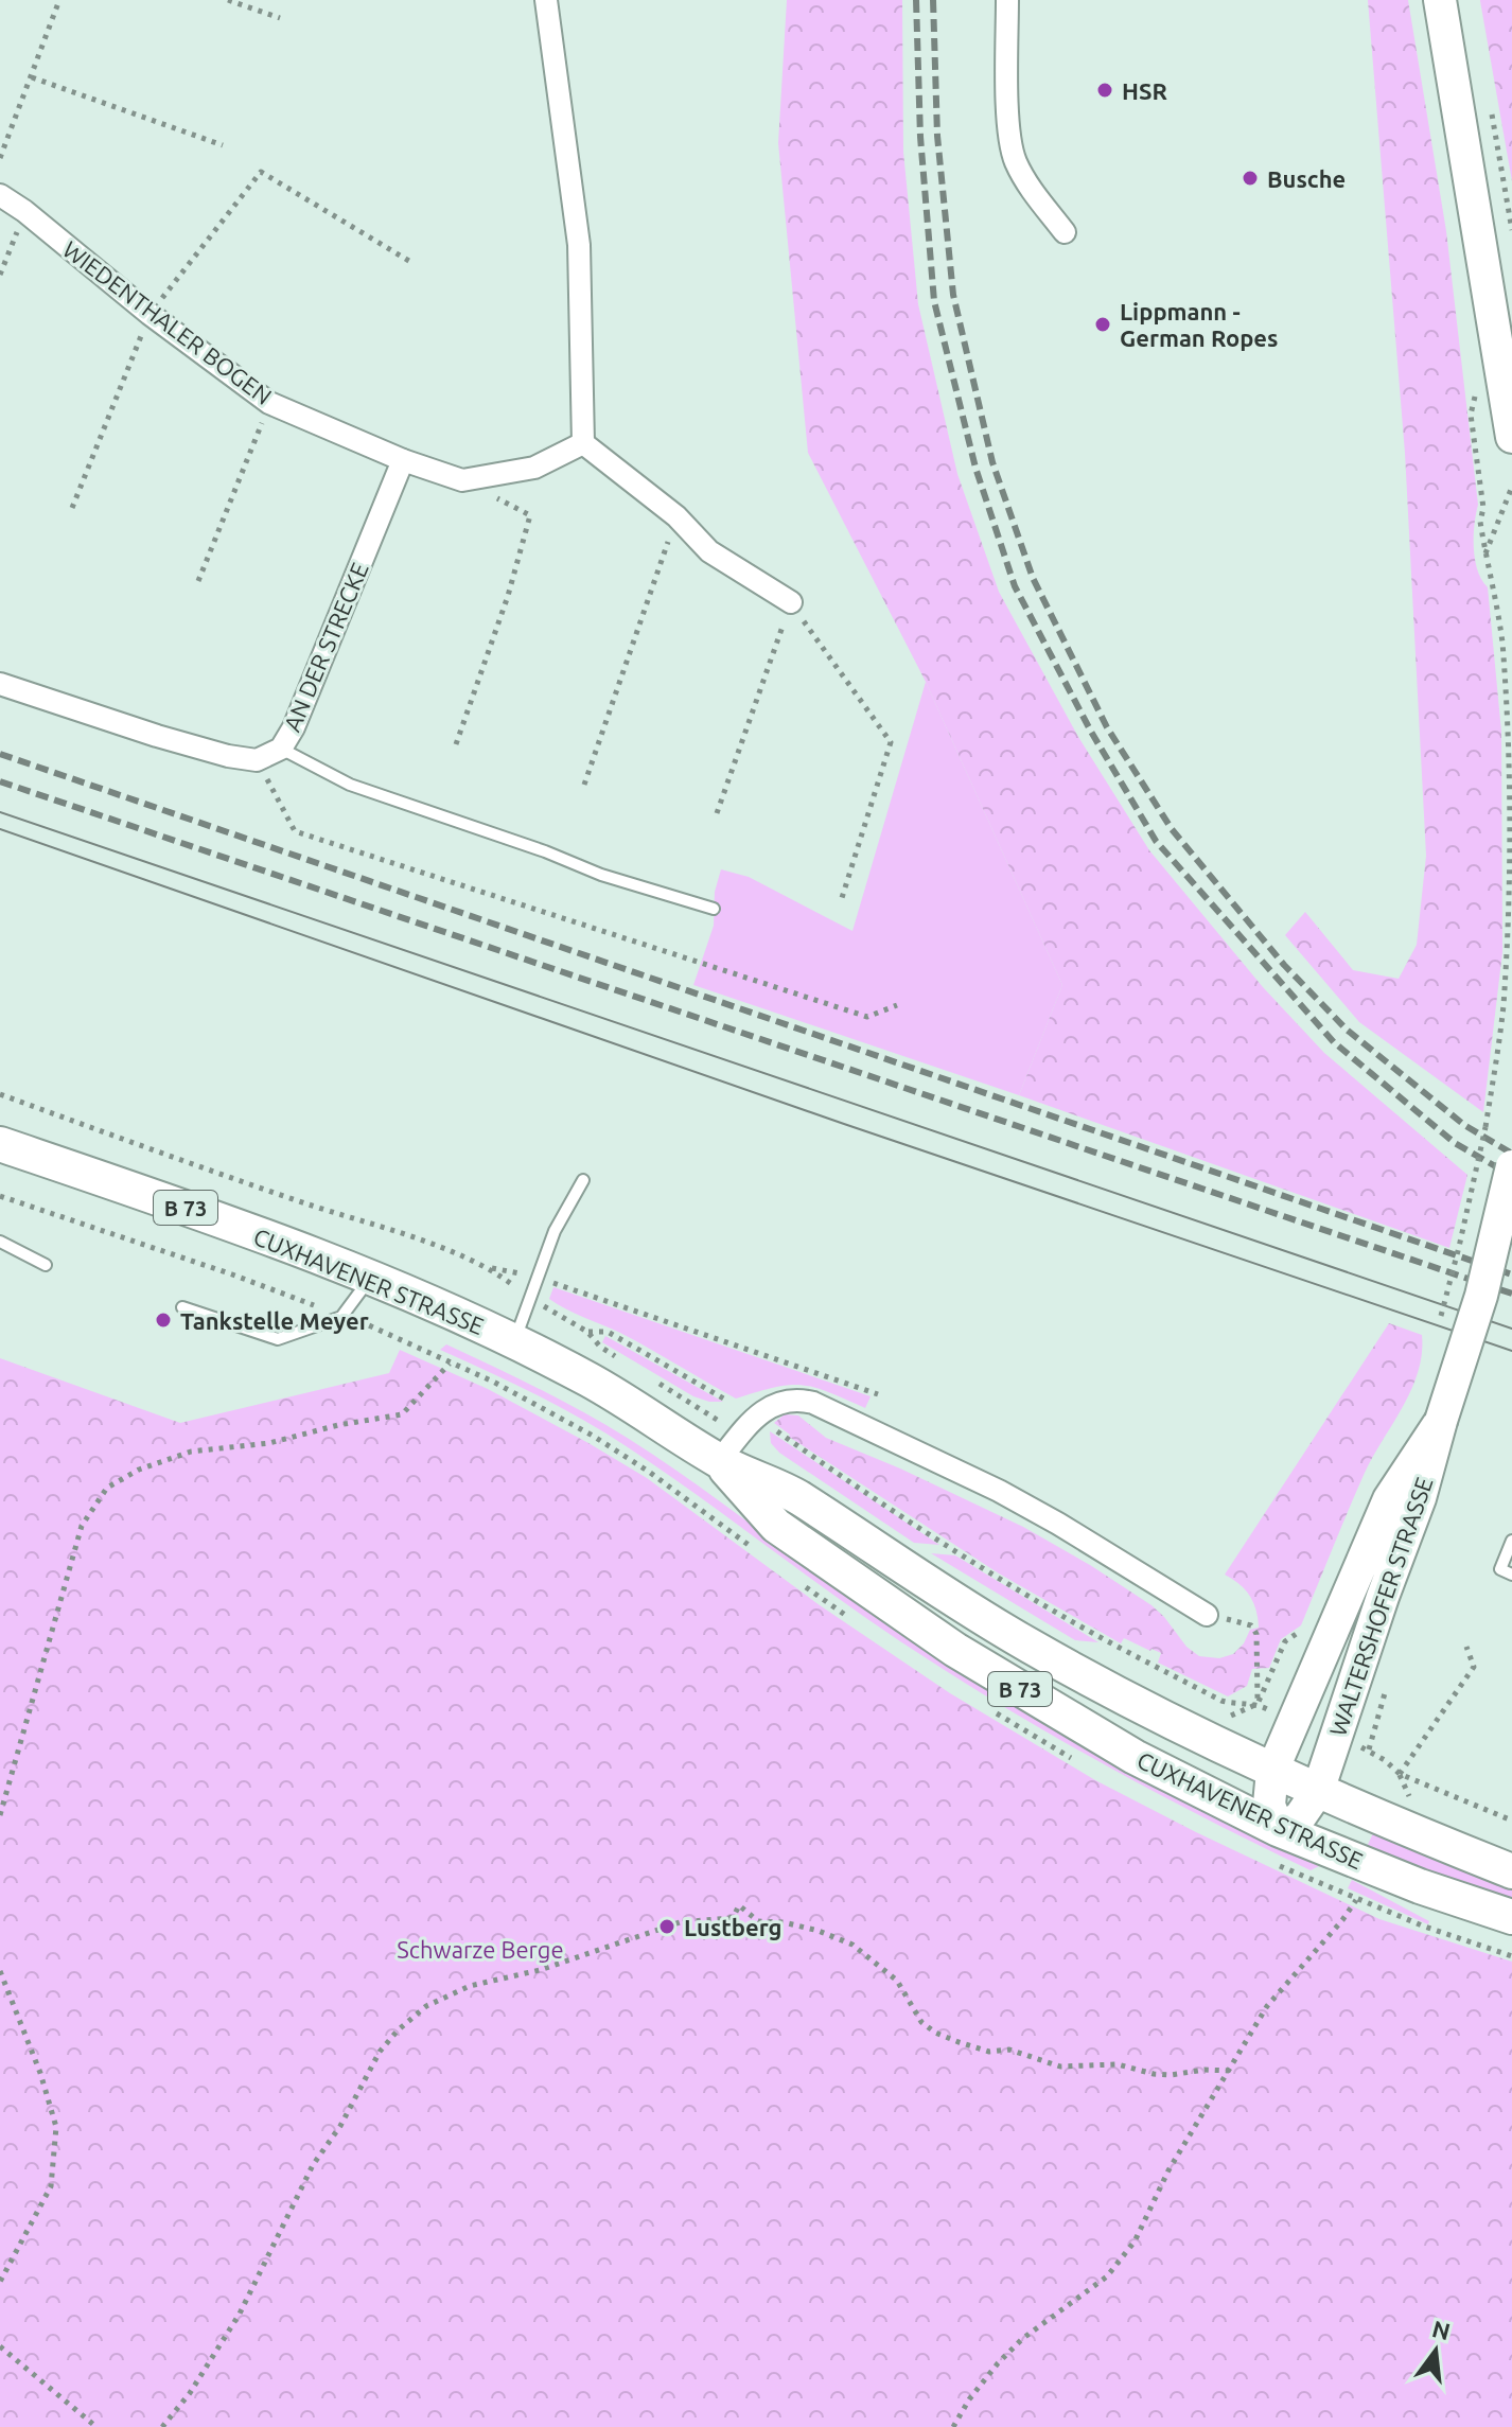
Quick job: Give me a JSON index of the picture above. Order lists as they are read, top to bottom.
{
  "streets": {
    "main road": ["B 73", "CUXHAVENER STRASSE", "WALTERSHOFER STRASSE"],
    "street": ["WIEDENTHALER BOGEN", "AN DER STRECKE"]
  },
  "crossings": [
    ["WIEDENTHALER BOGEN", "AN DER STRECKE"],
    ["CUXHAVENER STRASSE", "WALTERSHOFER STRASSE"]
  ],
  "parks": ["Schwarze Berge"],
  "places": [
    "HSR",
    "Busche",
    "Lippmann - German Ropes",
    "Tankstelle Meyer",
    "Lustberg"
  ],
  "north": "top"
}
